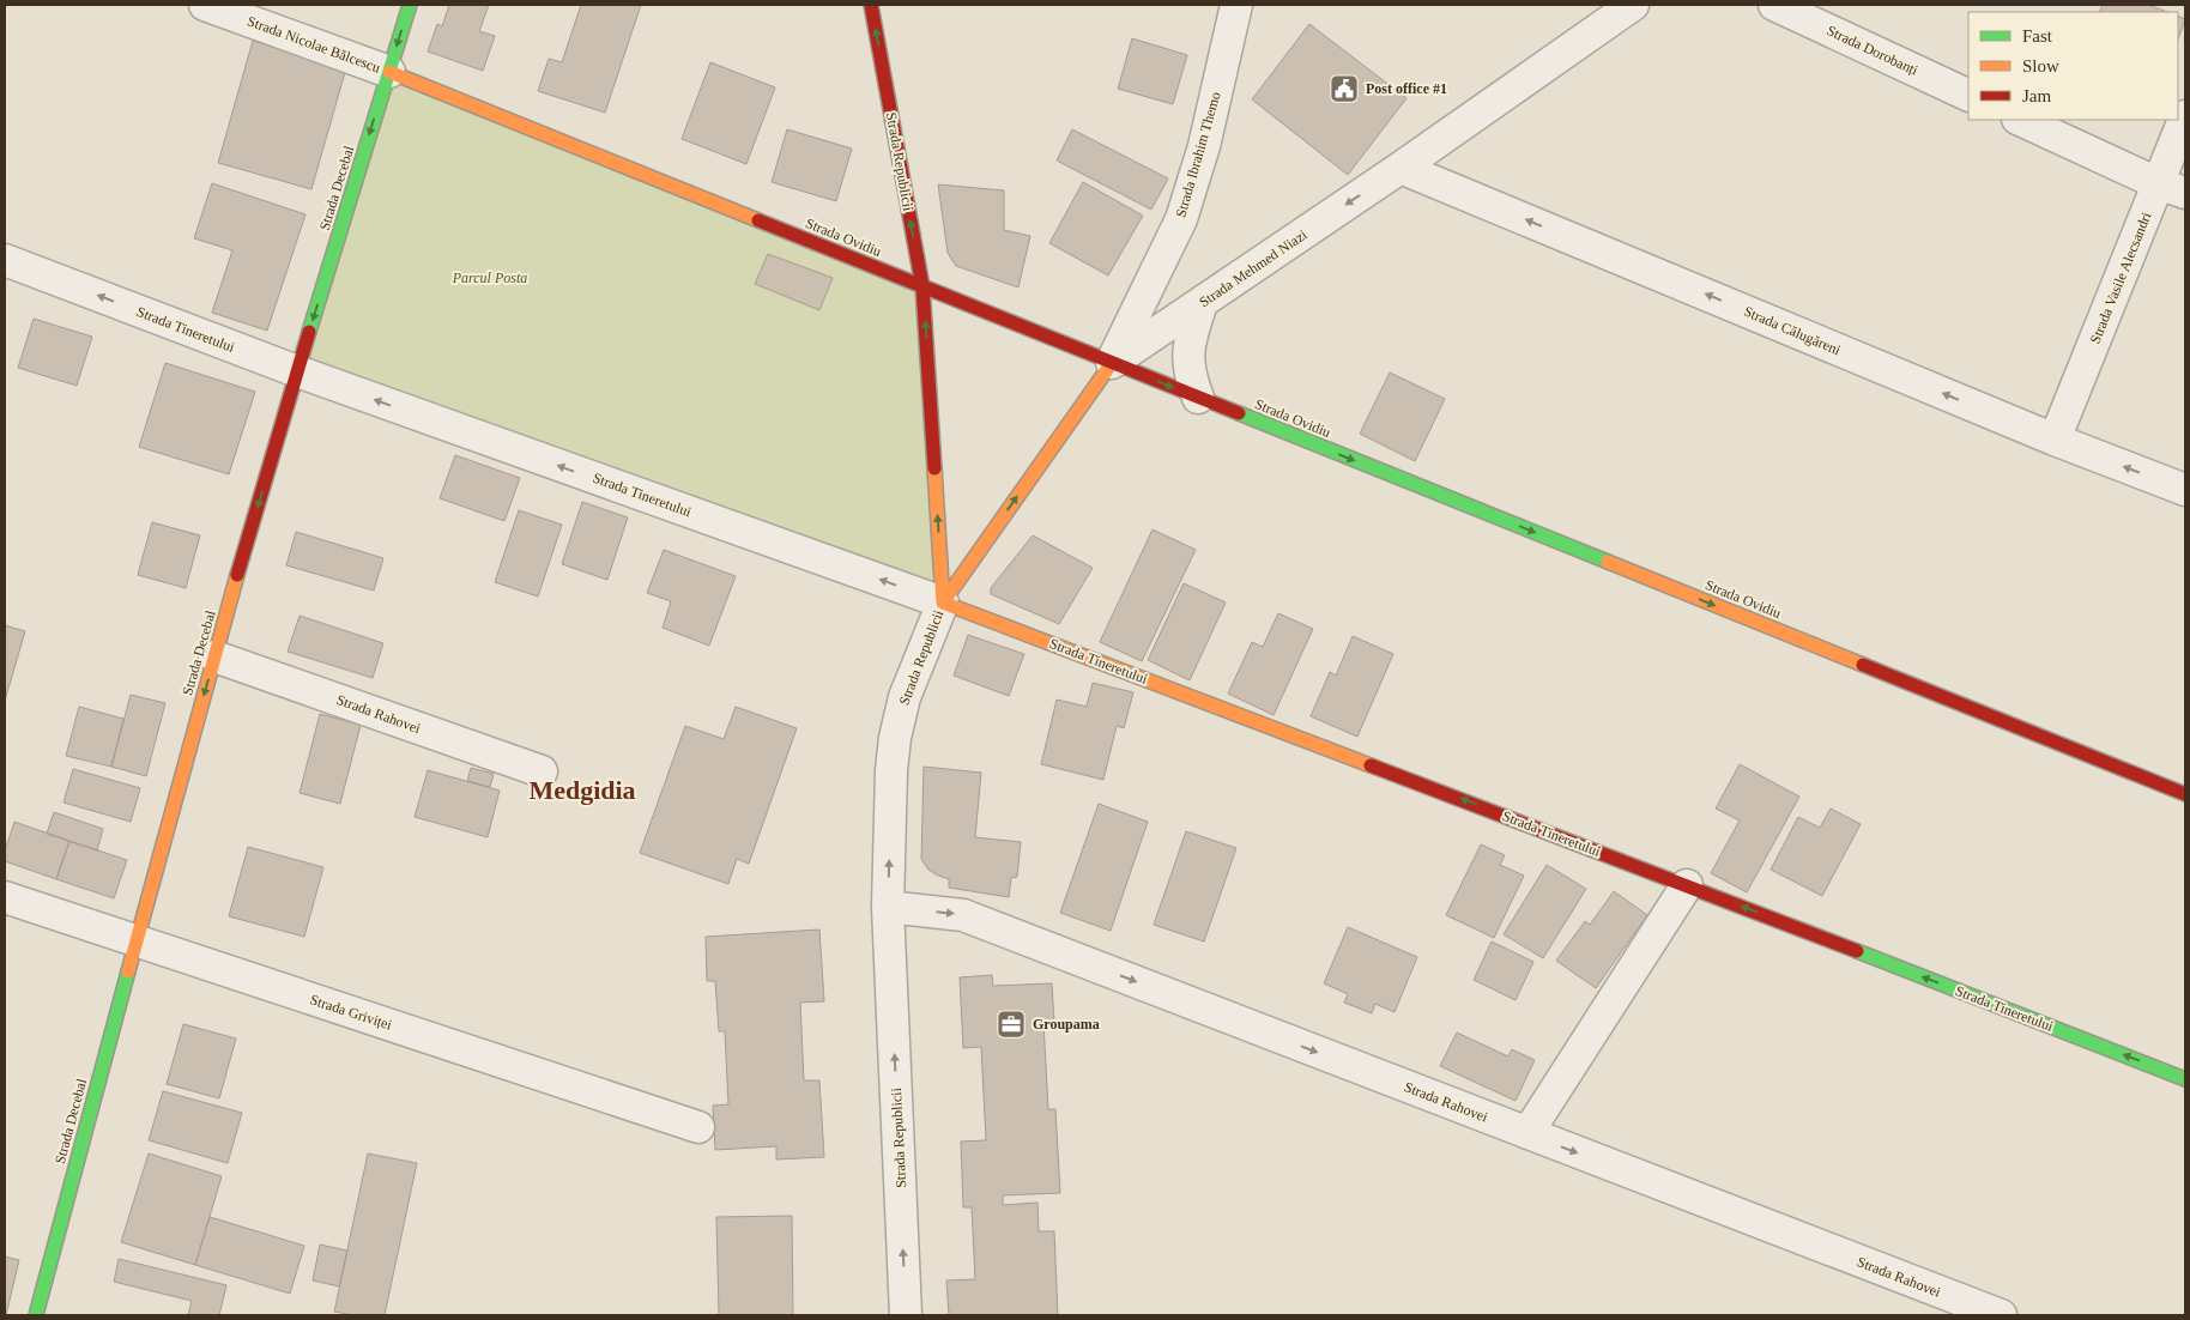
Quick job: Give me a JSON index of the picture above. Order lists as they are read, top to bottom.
{
  "streets": {
    "main road": [
      "Strada Republicii",
      "Strada Decebal",
      "Strada Ovidiu",
      "Strada Mehmed Niazi",
      "Strada Tineretului"
    ],
    "street": [
      "Strada Nicolae Bălcescu",
      "Strada Dorobanți",
      "Strada Ibrahim Themo",
      "Strada Vasile Alecsandri",
      "Strada Călugăreni",
      "Strada Rahovei",
      "Strada Griviței"
    ]
  },
  "crossings": [
    ["Strada Nicolae Bălcescu", "Strada Decebal"],
    ["Strada Nicolae Bălcescu", "Strada Ovidiu"],
    ["Strada Ibrahim Themo", "Strada Ovidiu"],
    ["Strada Ibrahim Themo", "Strada Mehmed Niazi"],
    ["Strada Republicii", "Strada Ovidiu"],
    ["Strada Republicii", "Strada Mehmed Niazi"],
    ["Strada Republicii", "Strada Tineretului"],
    ["Strada Republicii", "Strada Rahovei"],
    ["Strada Decebal", "Strada Ovidiu"],
    ["Strada Decebal", "Strada Tineretului"],
    ["Strada Decebal", "Strada Rahovei"],
    ["Strada Decebal", "Strada Griviței"],
    ["Strada Ovidiu", "Strada Mehmed Niazi"],
    ["Strada Mehmed Niazi", "Strada Tineretului"],
    ["Strada Mehmed Niazi", "Strada Călugăreni"],
    ["Strada Vasile Alecsandri", "Strada Călugăreni"]
  ],
  "one_way": [
    "Strada Republicii",
    "Strada Decebal",
    "Strada Ovidiu",
    "Strada Tineretului",
    "Strada Călugăreni",
    "Strada Rahovei"
  ],
  "districts": ["Medgidia"],
  "parks": ["Parcul Posta"],
  "places": {
    "public building": ["Post office #1"],
    "office": ["Groupama"]
  },
  "legend": ["Fast", "Slow", "Jam"]
}
